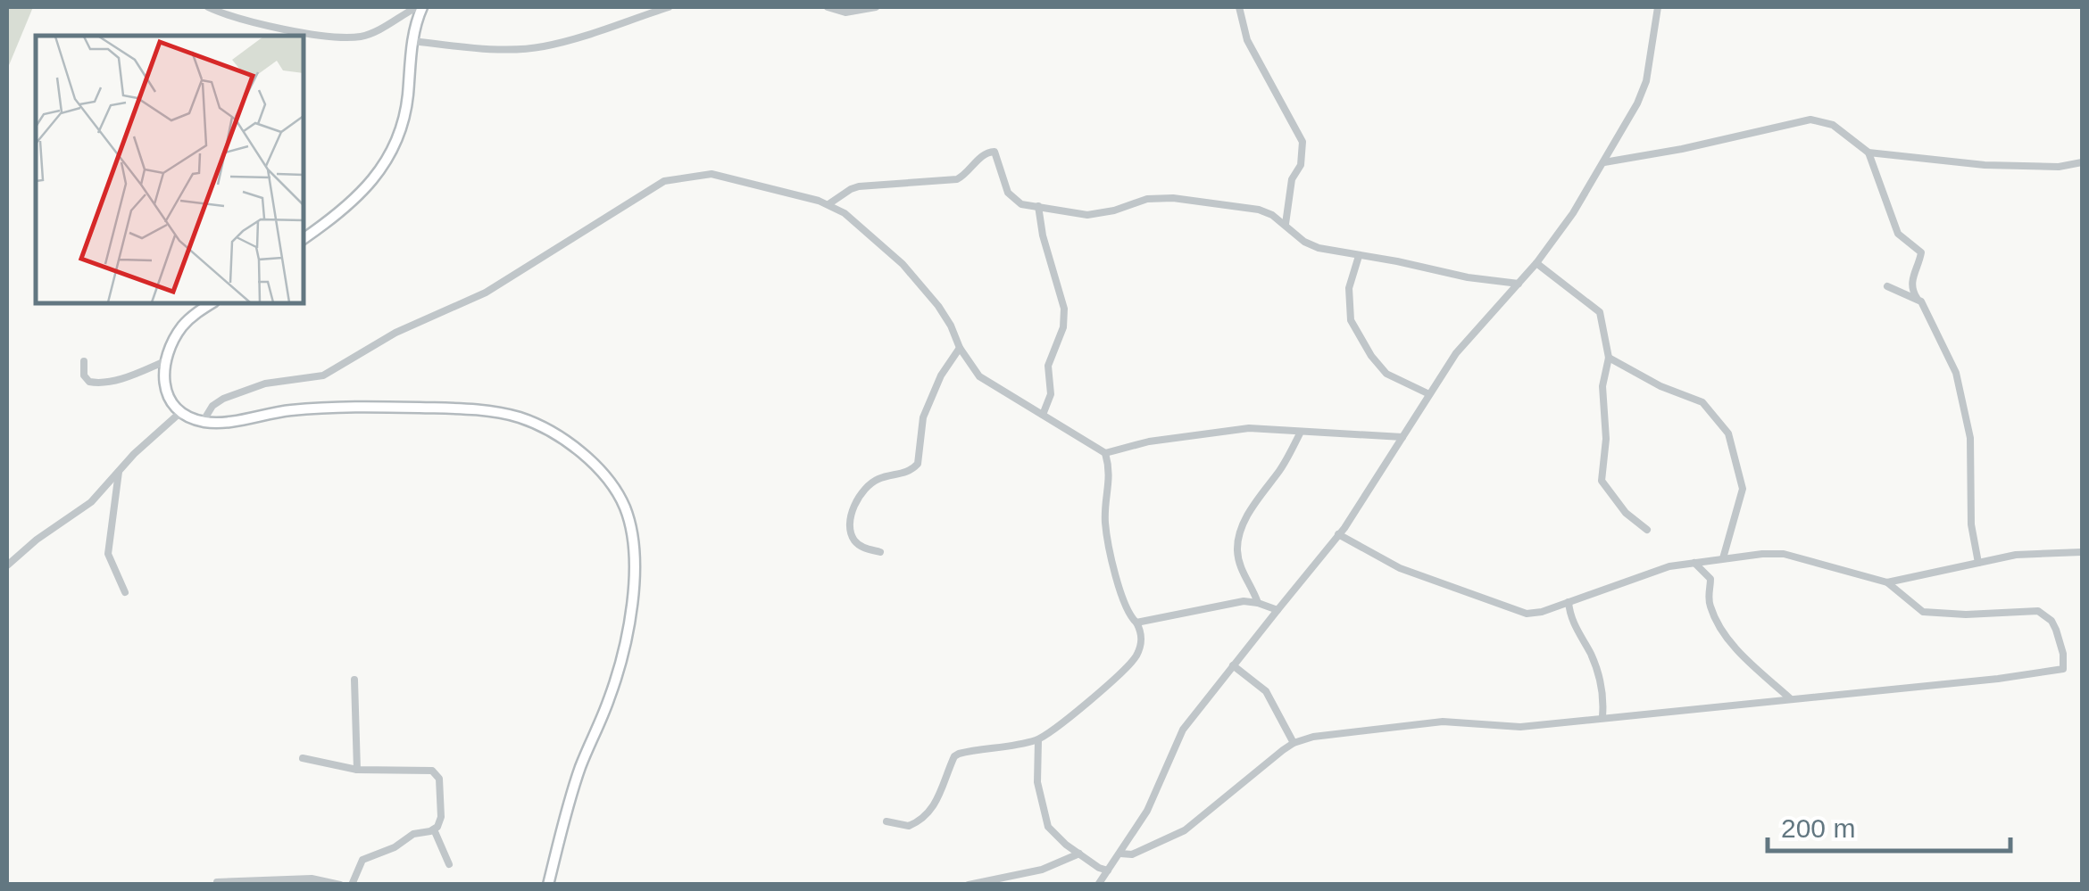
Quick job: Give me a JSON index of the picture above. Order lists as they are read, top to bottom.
{
  "scale_bar": "200 m"
}
